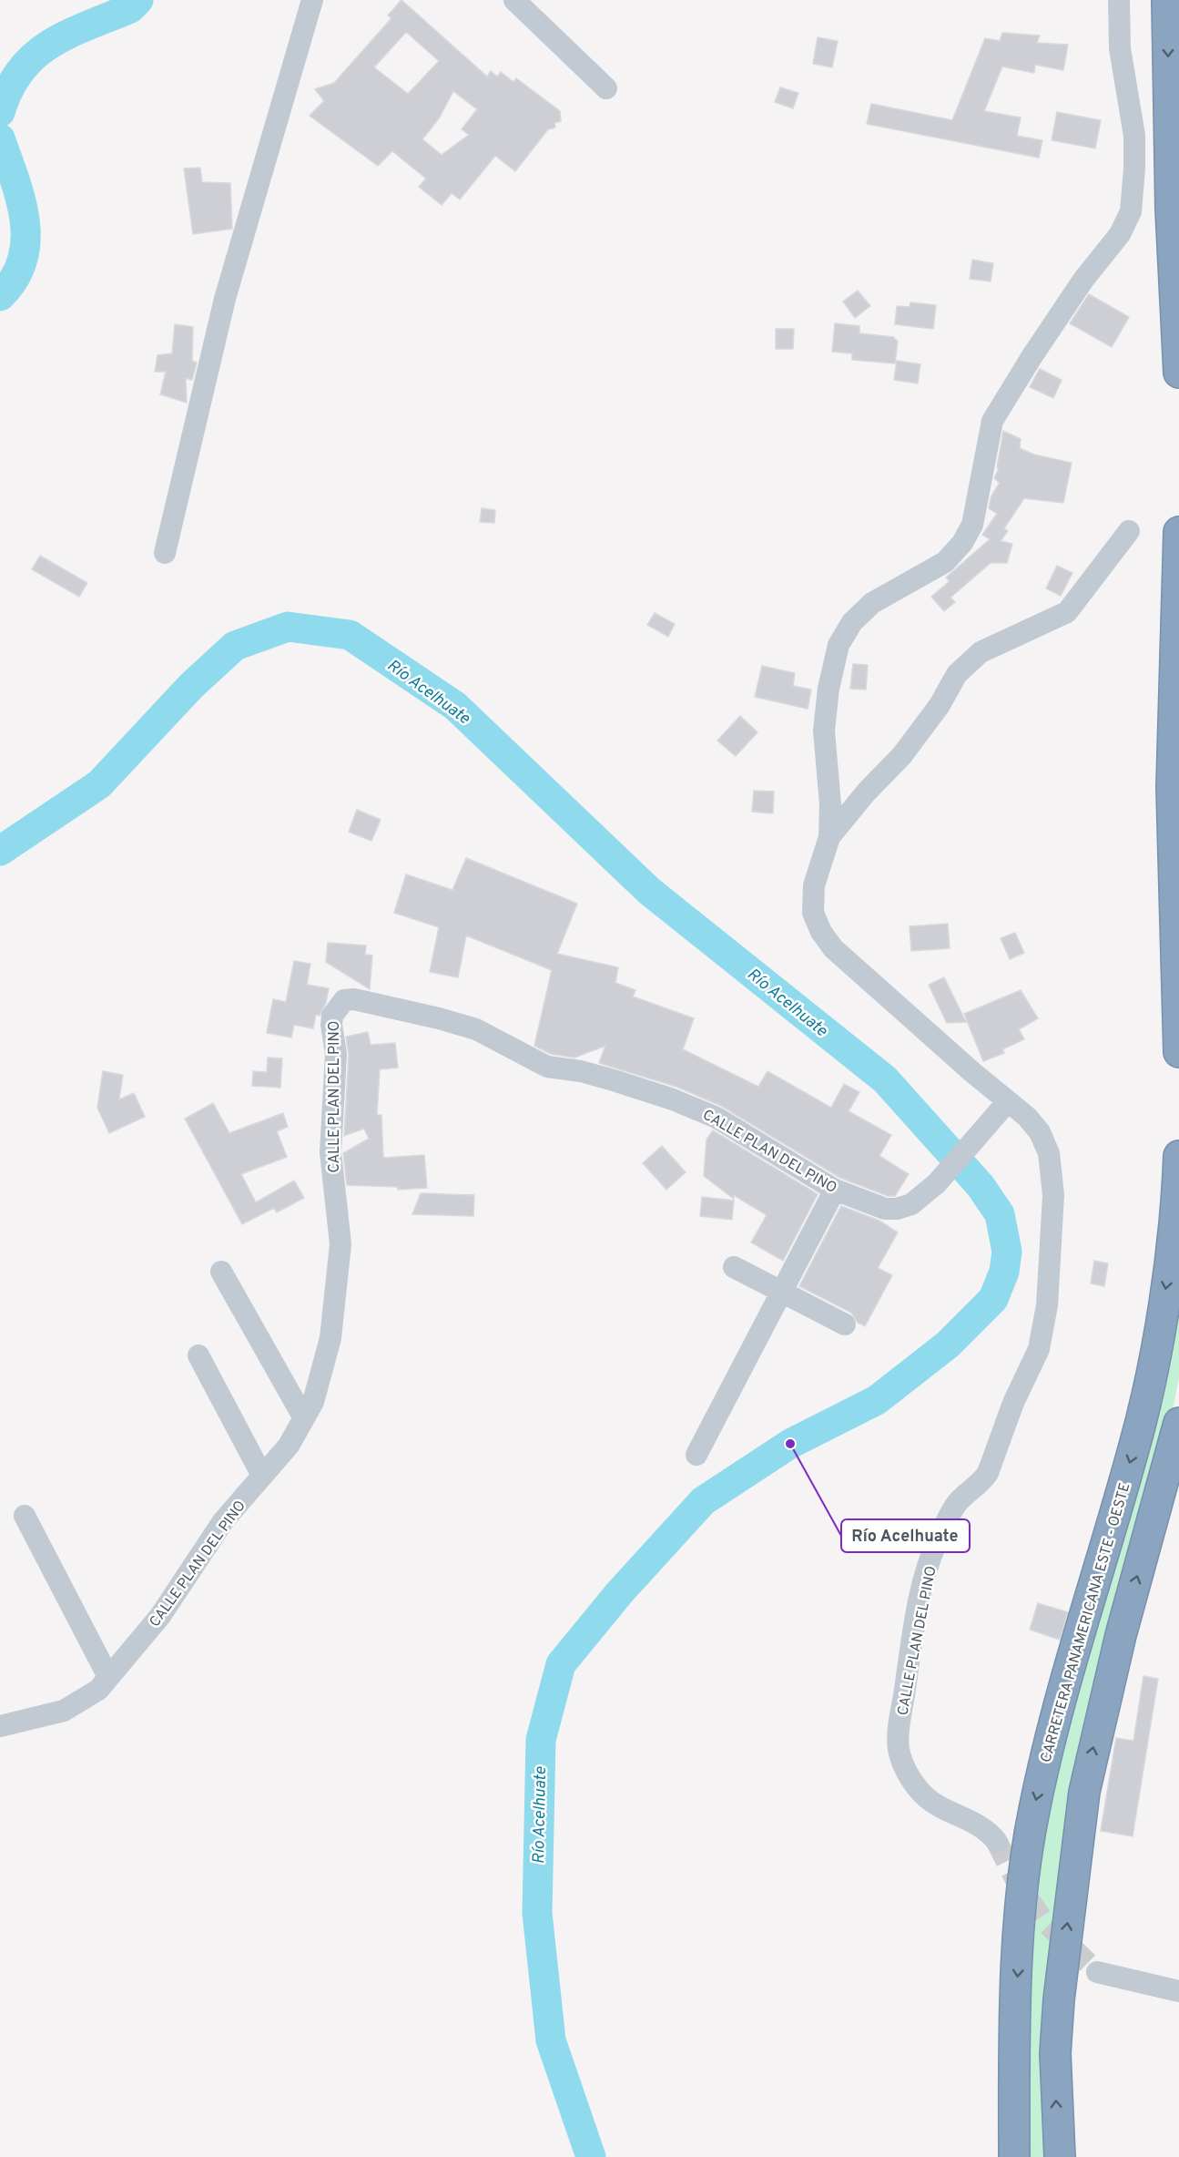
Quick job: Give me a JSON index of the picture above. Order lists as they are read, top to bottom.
{
  "streets": {
    "highway": ["CARRETERA PANAMERICANA ESTE - OESTE"],
    "street": ["CALLE PLAN DEL PINO"]
  },
  "water": ["Río Acelhuate"],
  "places": ["Río Acelhuate"]
}
